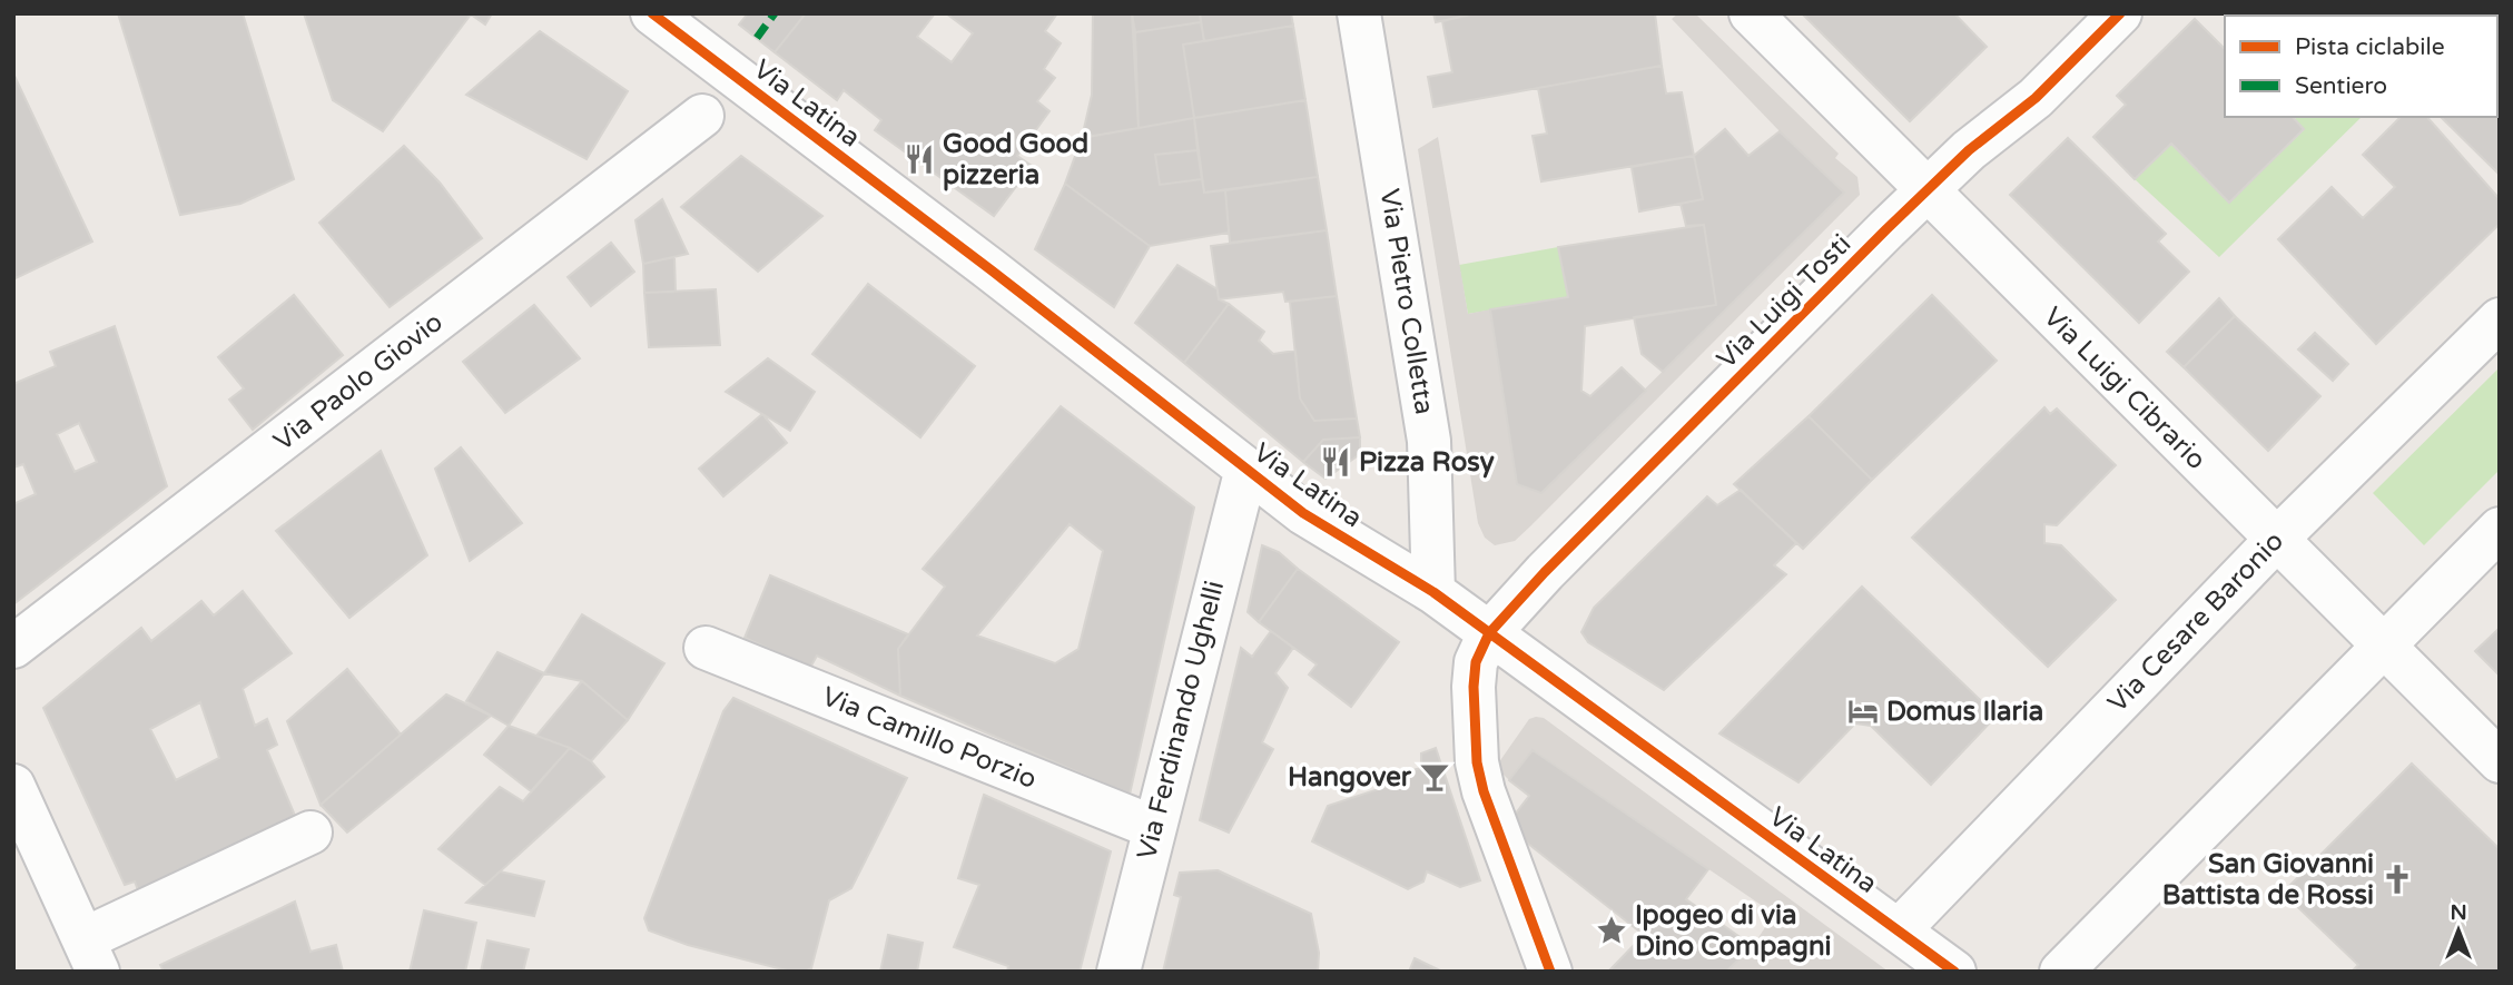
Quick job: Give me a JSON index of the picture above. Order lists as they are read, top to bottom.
{
  "streets": {
    "street": [
      "Via Latina",
      "Via Pietro Colletta",
      "Via Luigi Tosti",
      "Via Paolo Giovio",
      "Via Luigi Cibrario",
      "Via Cesare Baronio",
      "Via Ferdinando Ughelli",
      "Via Camillo Porzio"
    ]
  },
  "crossings": [
    ["Via Latina", "Via Pietro Colletta"],
    ["Via Latina", "Via Luigi Tosti"],
    ["Via Latina", "Via Cesare Baronio"],
    ["Via Latina", "Via Ferdinando Ughelli"],
    ["Via Luigi Tosti", "Via Luigi Cibrario"],
    ["Via Luigi Cibrario", "Via Cesare Baronio"],
    ["Via Ferdinando Ughelli", "Via Camillo Porzio"]
  ],
  "places": {
    "restaurant": ["Good Good pizzeria", "Pizza Rosy"],
    "hotel": ["Domus Ilaria"],
    "bar": ["Hangover"],
    "church": ["San Giovanni Battista de Rossi"],
    "place": ["Ipogeo di via Dino Compagni"]
  },
  "legend": ["Pista ciclabile", "Sentiero"],
  "north": "top"
}
